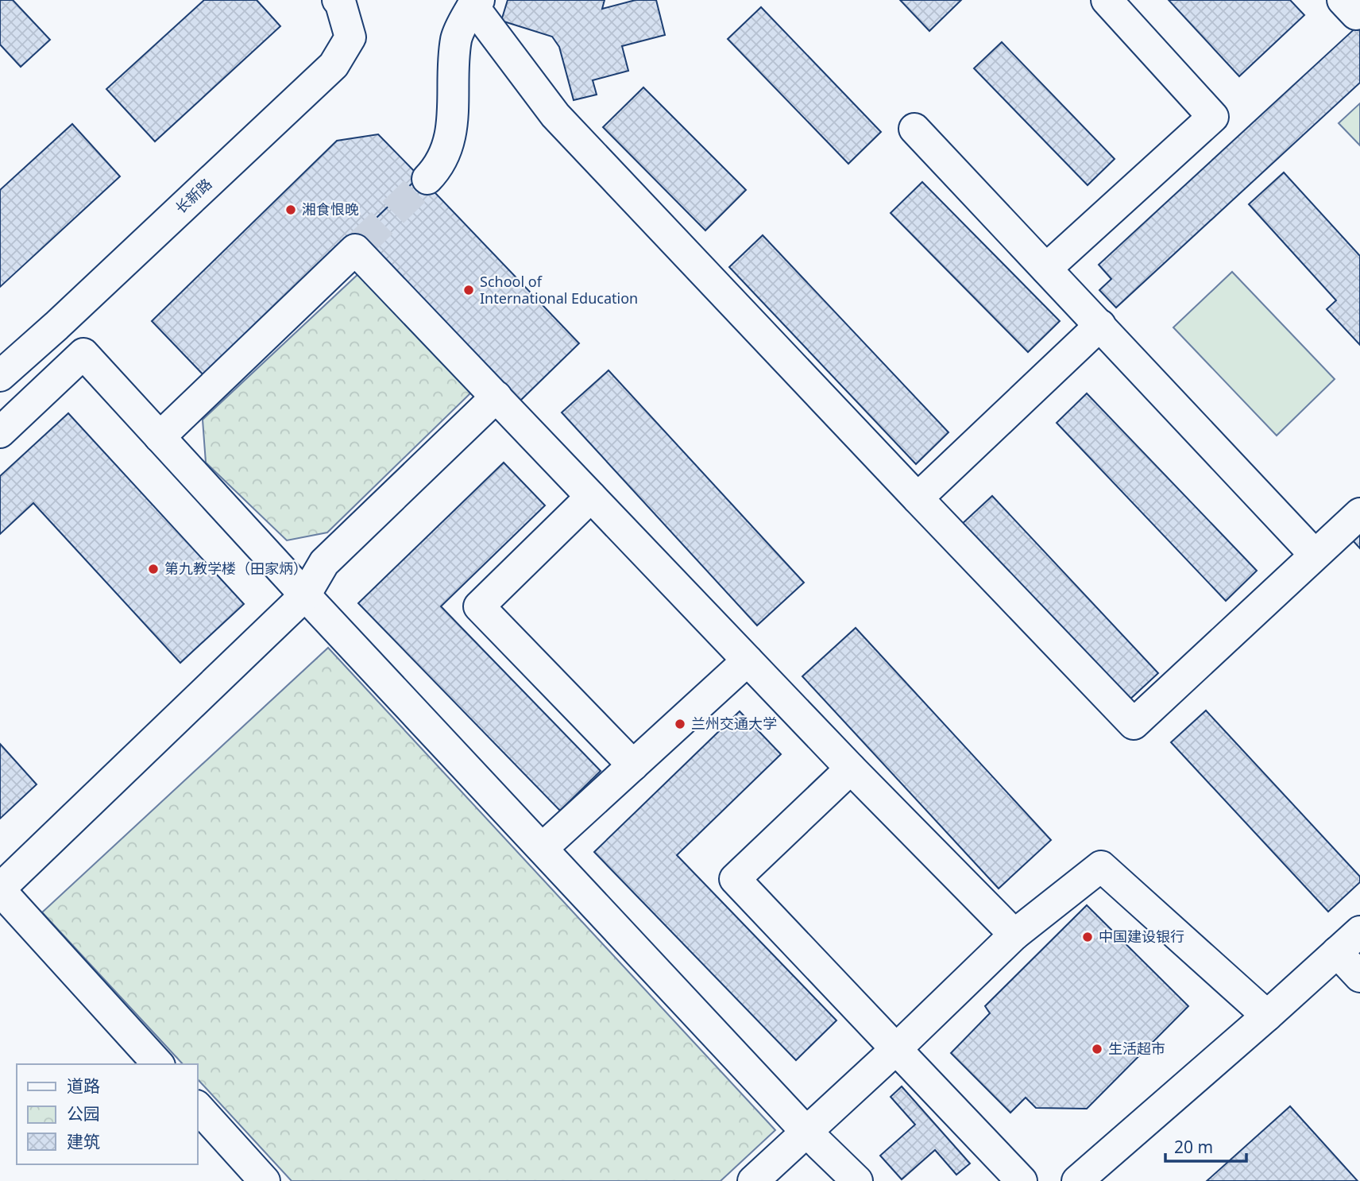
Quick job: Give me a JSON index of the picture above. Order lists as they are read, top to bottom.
{
  "streets": {
    "street": ["长新路"]
  },
  "places": [
    "湘食恨晚",
    "School of International Education",
    "第九教学楼（田家炳）",
    "兰州交通大学",
    "中国建设银行",
    "生活超市"
  ],
  "legend": ["道路", "公园", "建筑"],
  "scale_bar": "20 m"
}
